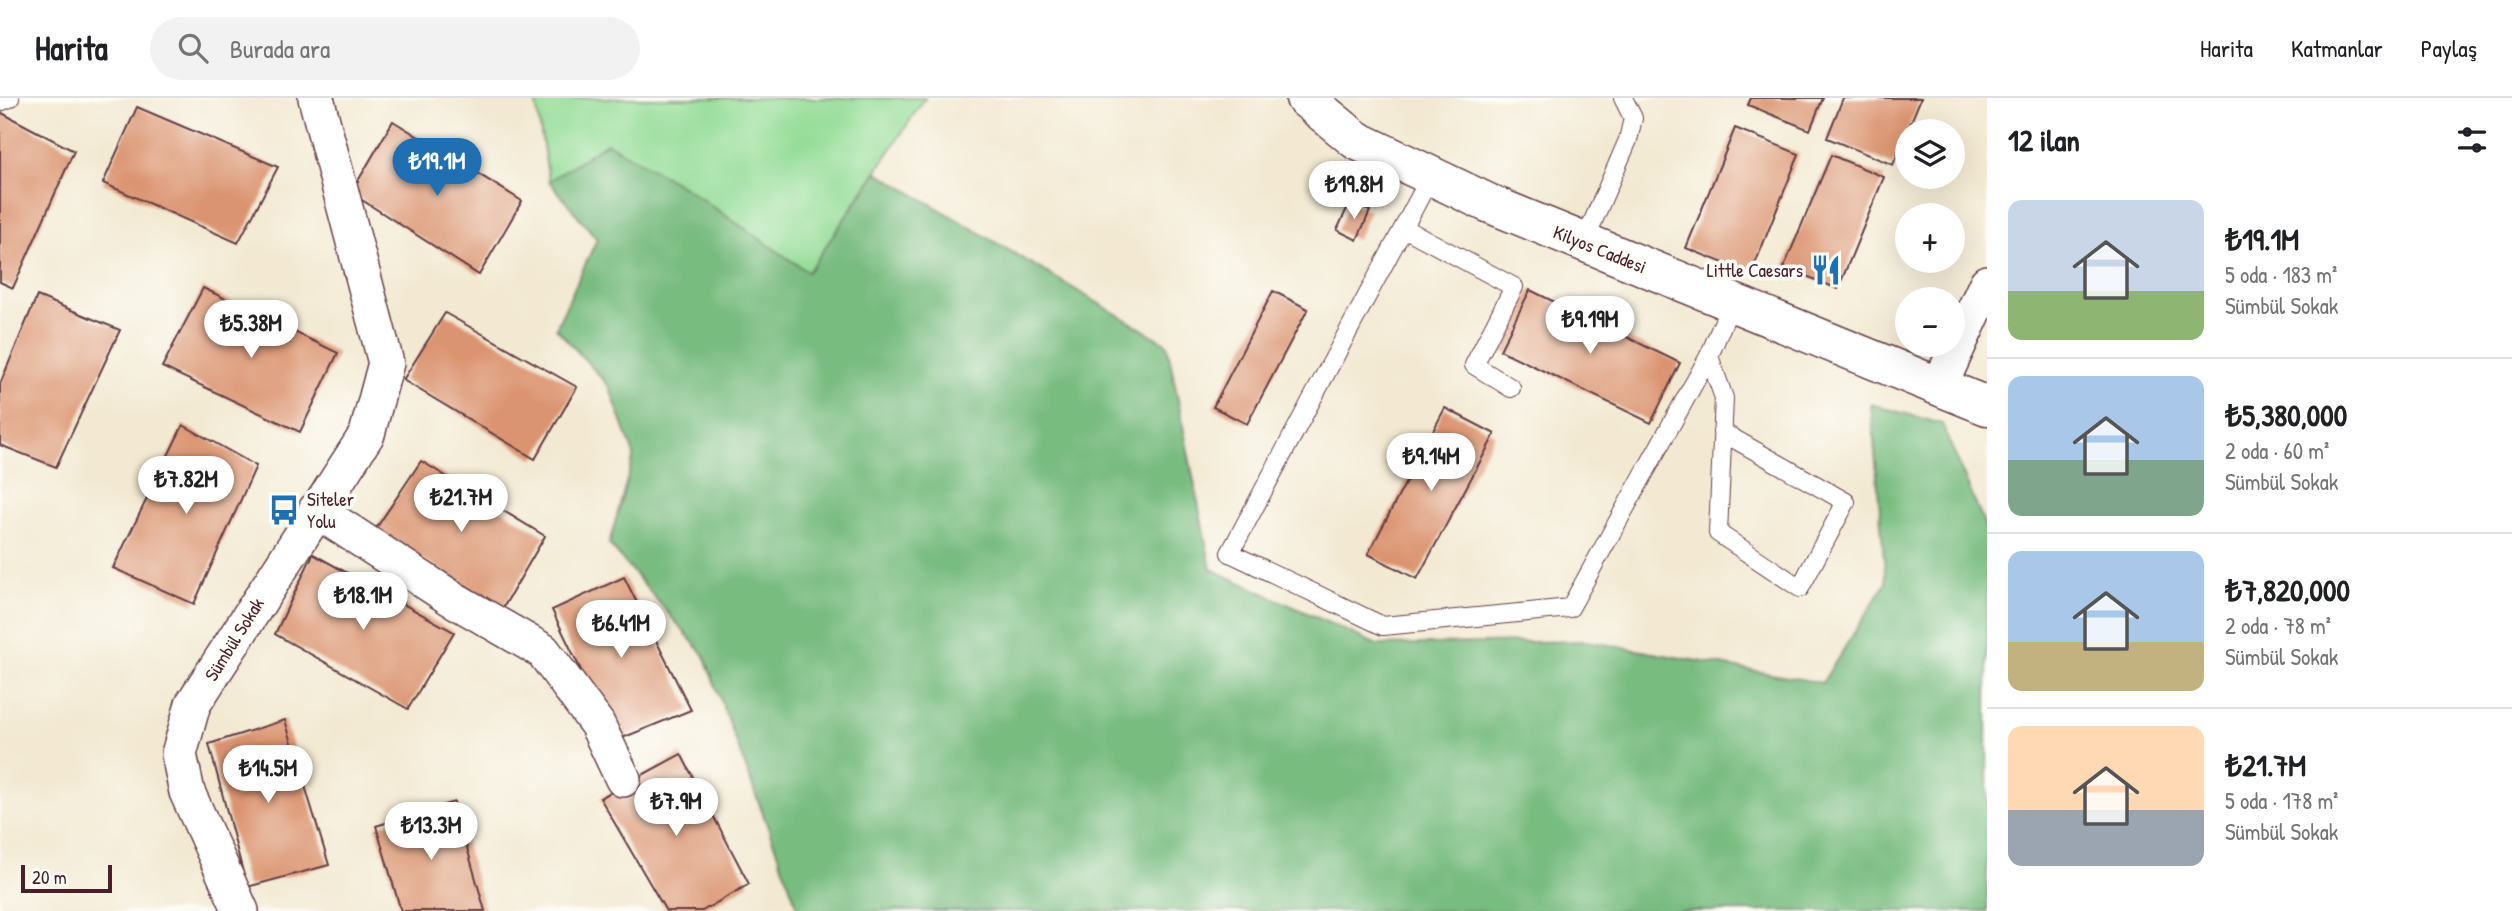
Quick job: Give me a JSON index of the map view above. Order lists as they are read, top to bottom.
{
  "streets": {
    "street": ["Kilyos Caddesi", "Sümbül Sokak"]
  },
  "places": {
    "restaurant": ["Little Caesars"],
    "bus stop": ["Siteler Yolu"]
  },
  "scale_bar": "20 m",
  "page": {
    "header": "Harita",
    "search": "Burada ara",
    "nav": ["Harita", "Katmanlar", "Paylaş"],
    "heading": "12 ilan",
    "map_buttons": ["+", "−"],
    "price": [
      "₺19.1M",
      "₺19.8M",
      "₺9.19M",
      "₺5.38M",
      "₺9.14M",
      "₺7.82M",
      "₺21.7M",
      "₺18.1M",
      "₺6.41M",
      "₺14.5M",
      "₺7.9M",
      "₺13.3M"
    ],
    "list": [
      {
        "name": "₺19.1M",
        "note": "5 oda · 183 m² · Sümbül Sokak"
      },
      {
        "name": "₺5,380,000",
        "note": "2 oda · 60 m² · Sümbül Sokak"
      },
      {
        "name": "₺7,820,000",
        "note": "2 oda · 78 m² · Sümbül Sokak"
      },
      {
        "name": "₺21.7M",
        "note": "5 oda · 178 m² · Sümbül Sokak"
      }
    ],
    "scale": "20 m"
  }
}
